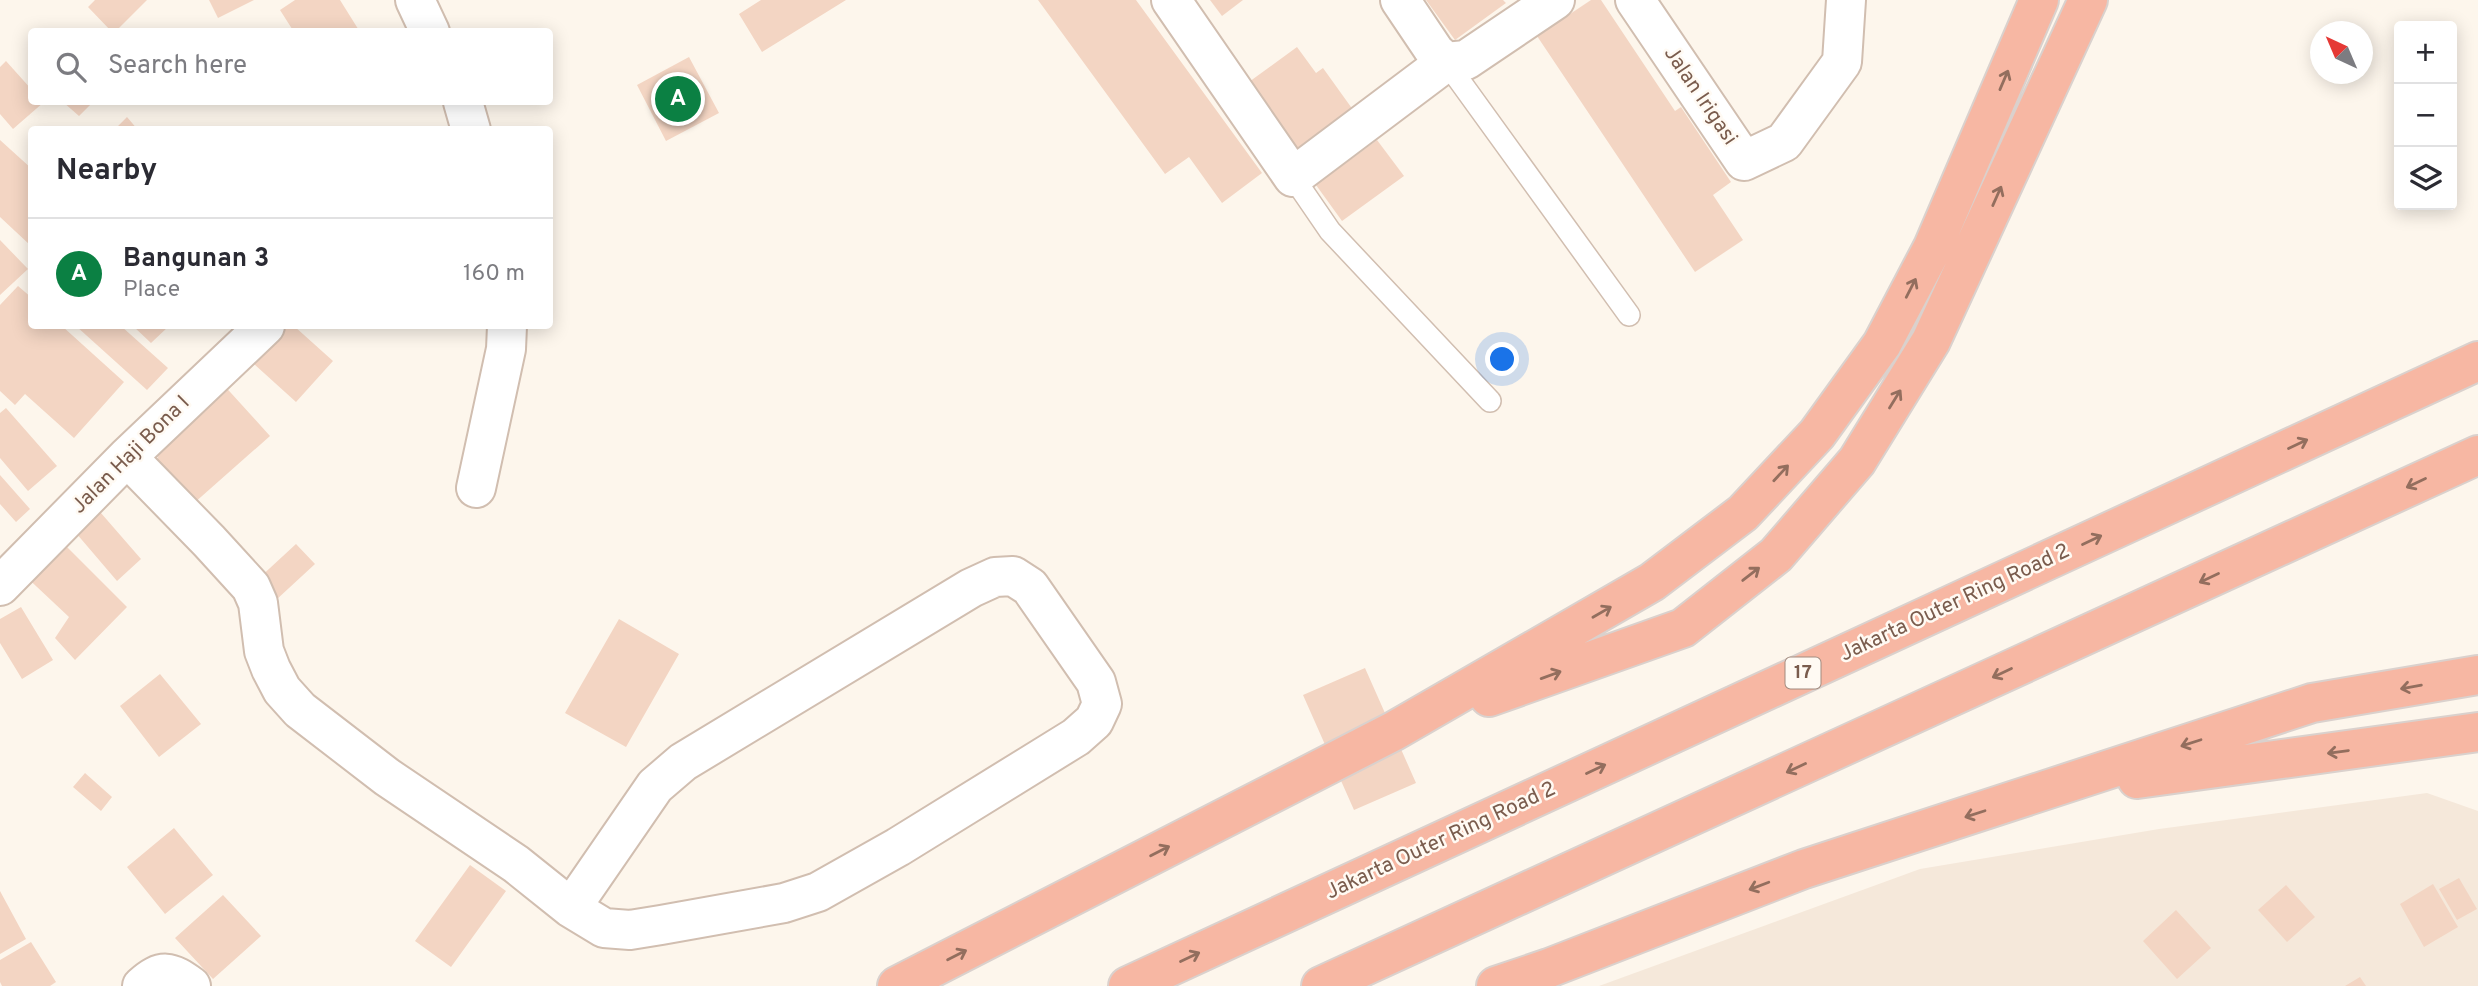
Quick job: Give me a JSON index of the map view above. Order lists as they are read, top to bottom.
{
  "streets": {
    "highway": ["Jakarta Outer Ring Road 2", "17"],
    "street": ["Jalan Irigasi", "Jalan Haji Bona I"]
  },
  "north": "top left",
  "page": {
    "map_buttons": ["+", "−"],
    "search": "Search here",
    "pins": "A",
    "heading": "Nearby",
    "list": [
      {
        "mark": "A",
        "name": "Bangunan 3",
        "note": "Place",
        "value": "160 m"
      }
    ]
  }
}
